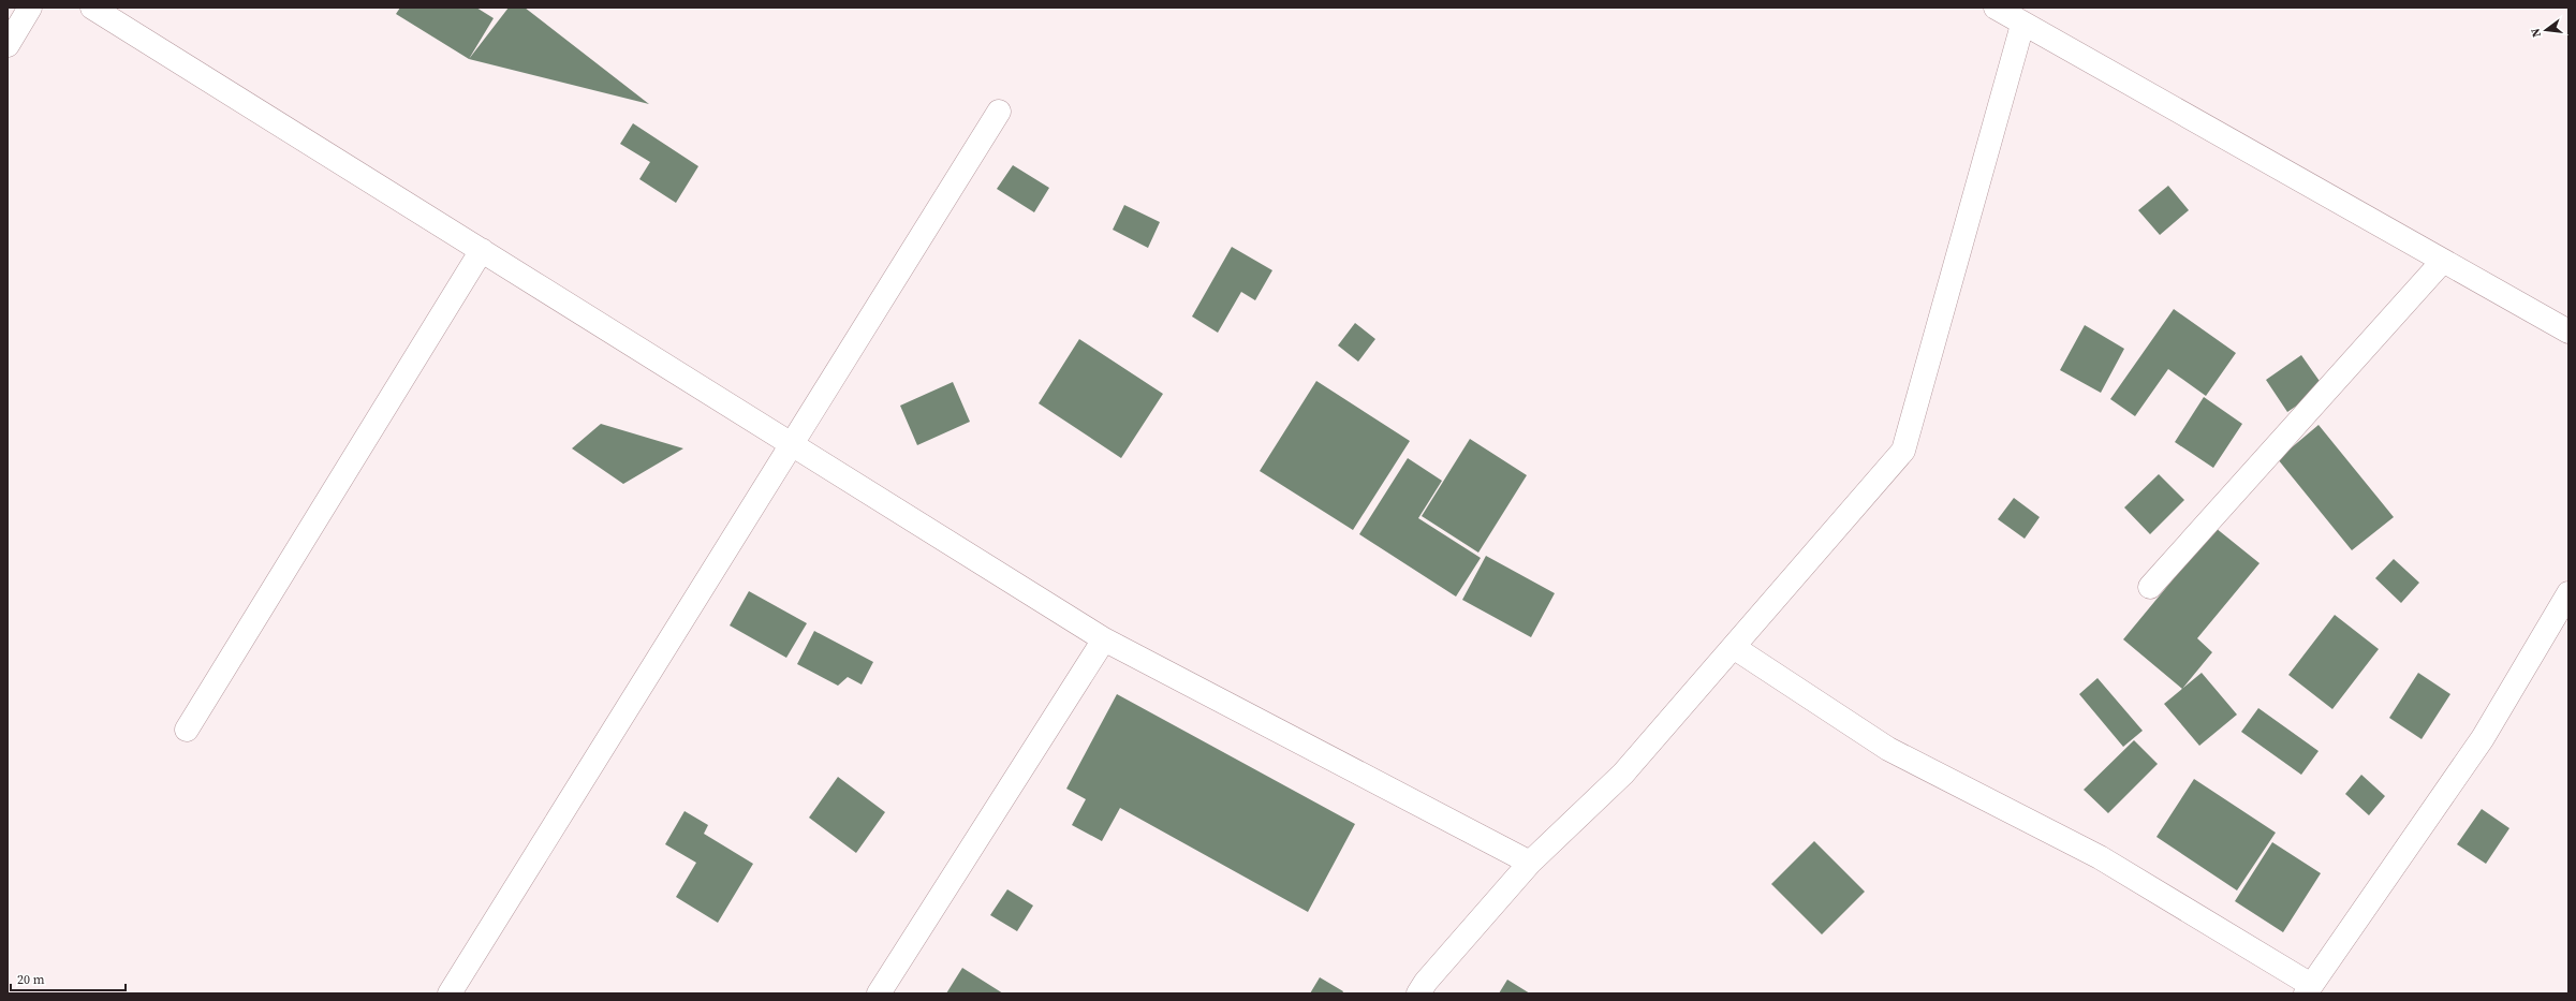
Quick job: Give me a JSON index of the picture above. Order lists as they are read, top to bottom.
{
  "scale_bar": "20 m",
  "north": "left"
}
